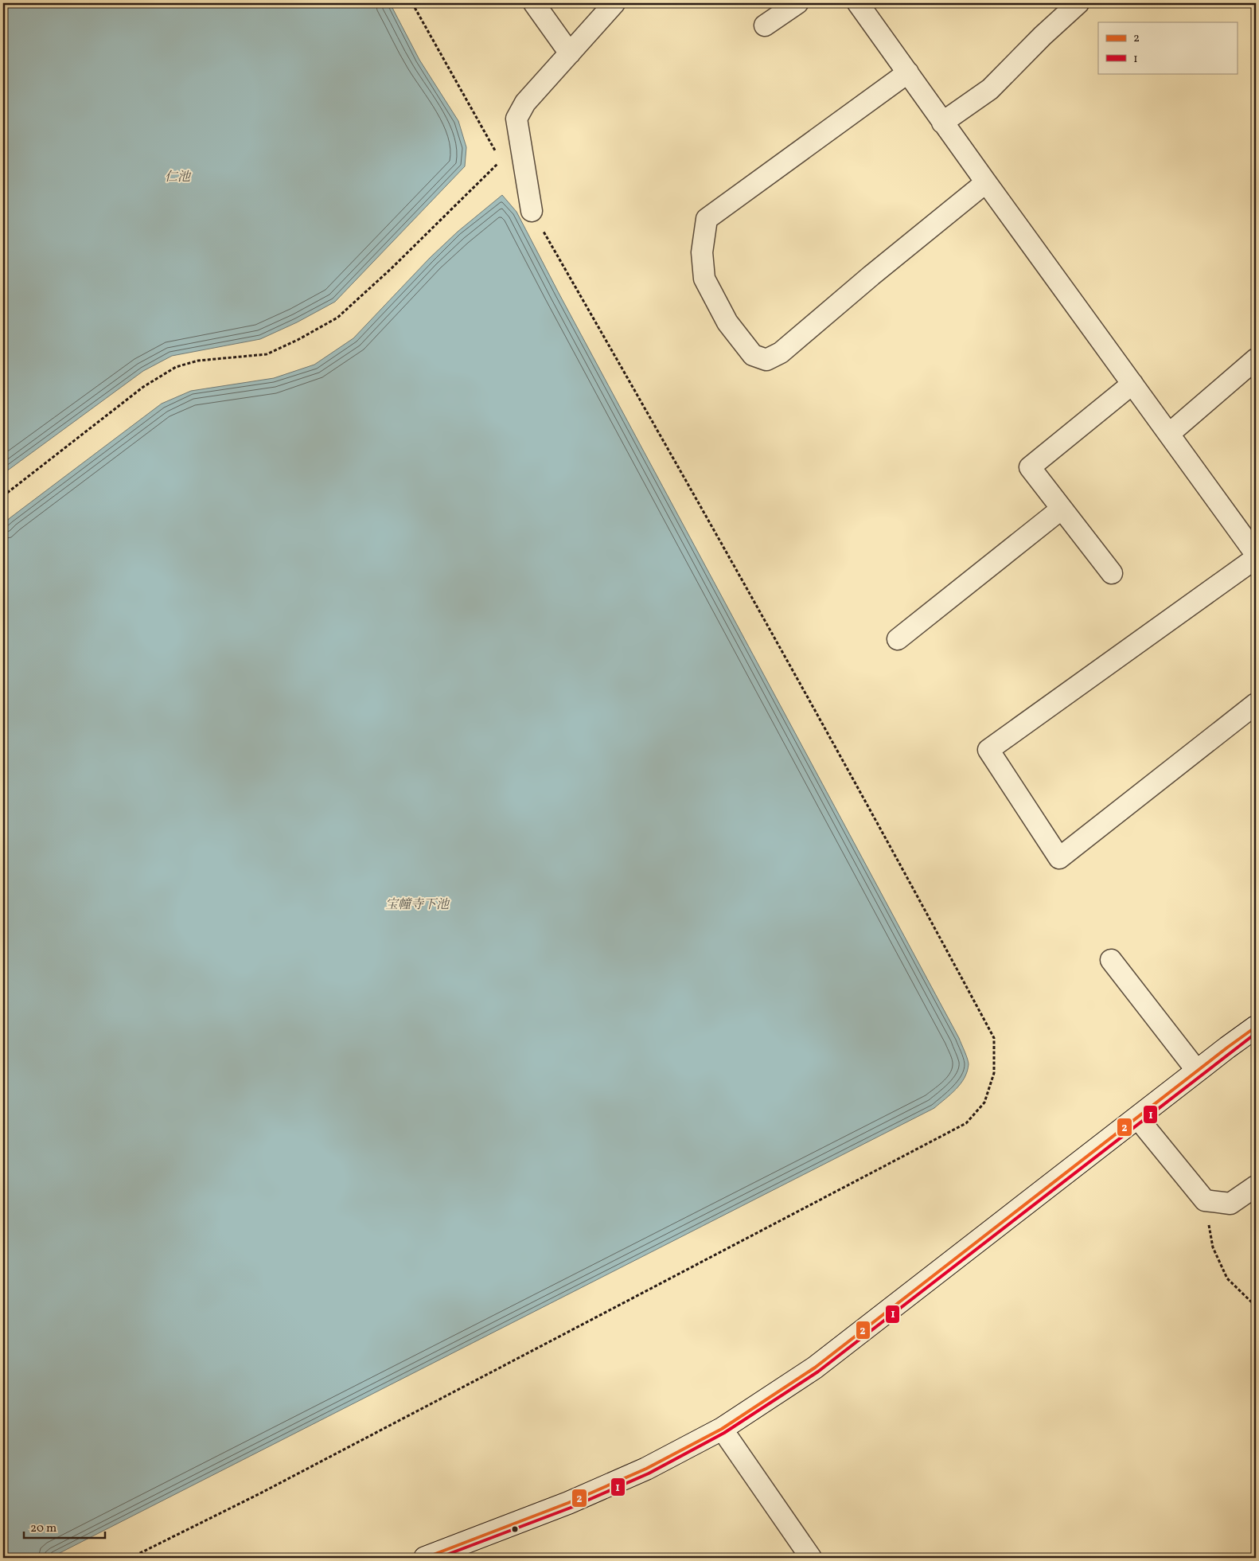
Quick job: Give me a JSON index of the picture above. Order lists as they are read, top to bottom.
{
  "water": ["仁池", "宝幢寺下池"],
  "lines": ["transit line 2", "transit line 1"],
  "legend": ["2", "1"],
  "scale_bar": "20 m"
}
